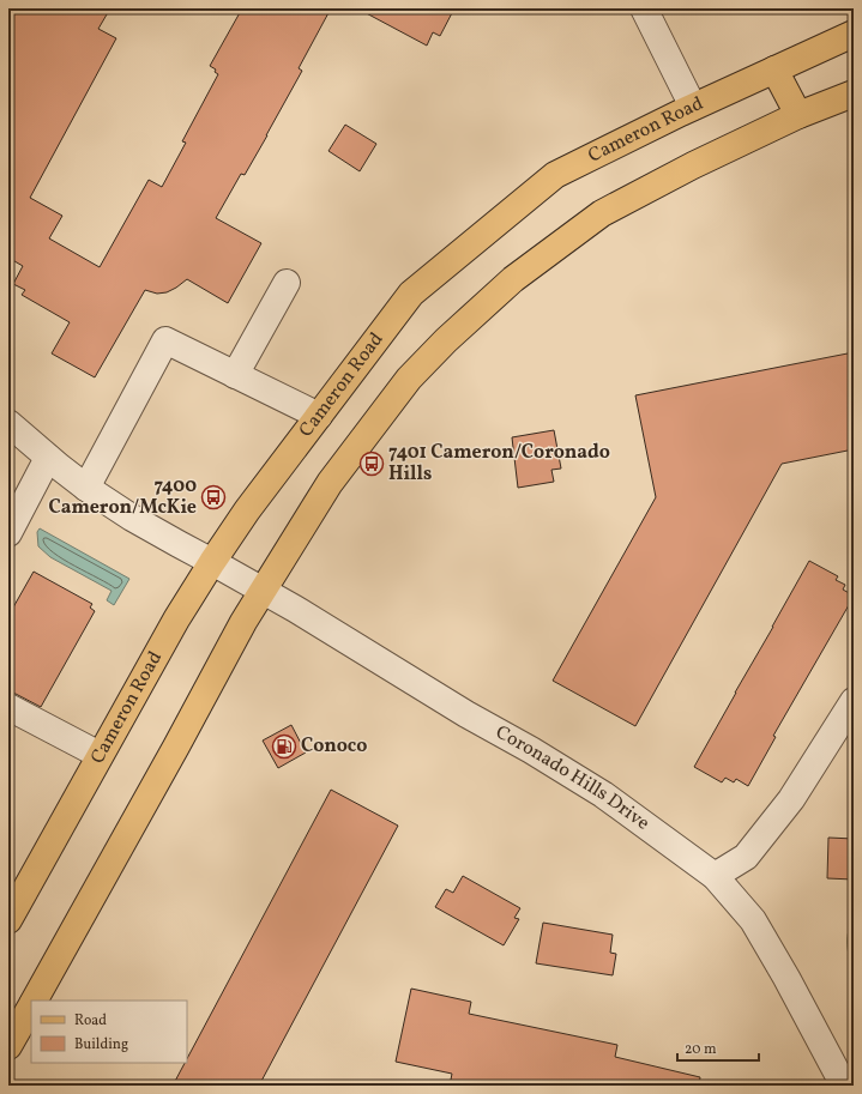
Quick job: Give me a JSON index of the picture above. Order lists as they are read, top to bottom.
{
  "streets": {
    "main road": ["Cameron Road"],
    "street": ["Coronado Hills Drive"]
  },
  "crossings": [
    ["Cameron Road", "Coronado Hills Drive"]
  ],
  "places": {
    "bus stop": ["7401 Cameron/Coronado Hills", "7400 Cameron/McKie"],
    "fuel station": ["Conoco"]
  },
  "legend": ["Road", "Building"],
  "scale_bar": "20 m"
}
